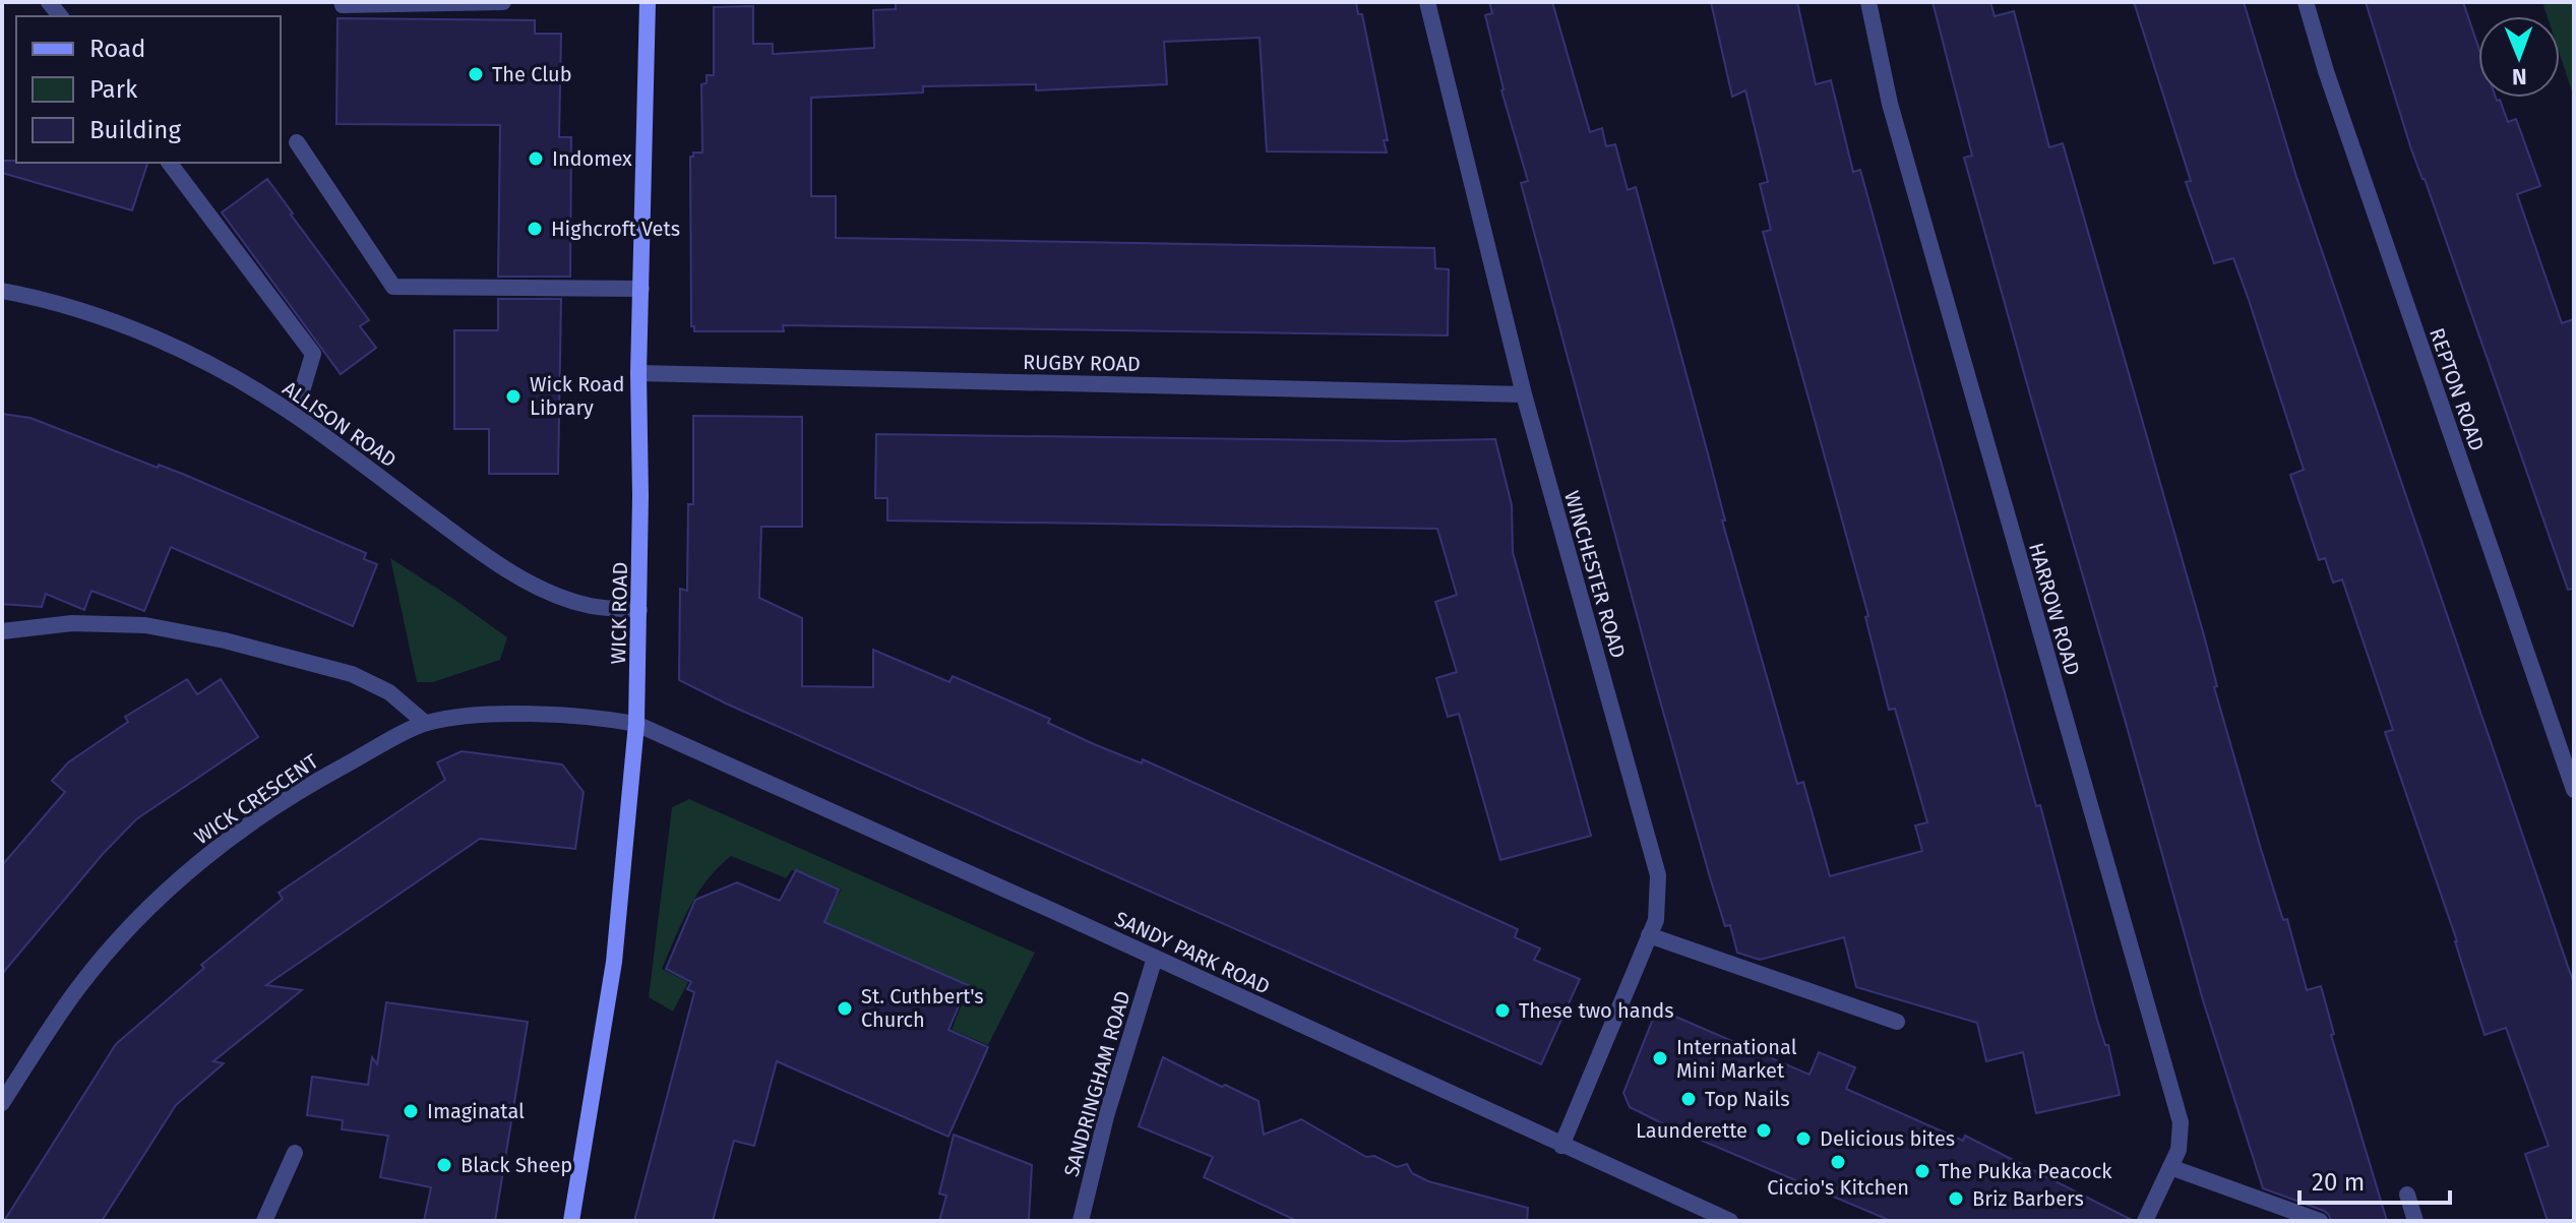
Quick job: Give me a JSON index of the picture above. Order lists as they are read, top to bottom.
{
  "streets": {
    "street": [
      "RUGBY ROAD",
      "REPTON ROAD",
      "ALLISON ROAD",
      "WINCHESTER ROAD",
      "HARROW ROAD",
      "WICK ROAD",
      "WICK CRESCENT",
      "SANDY PARK ROAD",
      "SANDRINGHAM ROAD"
    ]
  },
  "crossings": [
    ["RUGBY ROAD", "WINCHESTER ROAD"],
    ["RUGBY ROAD", "WICK ROAD"],
    ["ALLISON ROAD", "WICK ROAD"],
    ["WINCHESTER ROAD", "SANDY PARK ROAD"],
    ["WICK ROAD", "WICK CRESCENT"],
    ["WICK ROAD", "SANDY PARK ROAD"],
    ["WICK CRESCENT", "SANDY PARK ROAD"],
    ["SANDY PARK ROAD", "SANDRINGHAM ROAD"]
  ],
  "places": [
    "The Club",
    "Indomex",
    "Highcroft Vets",
    "Wick Road Library",
    "St. Cuthbert's Church",
    "These two hands",
    "International Mini Market",
    "Top Nails",
    "Imaginatal",
    "Launderette",
    "Delicious bites",
    "Ciccio's Kitchen",
    "Black Sheep",
    "The Pukka Peacock",
    "Briz Barbers"
  ],
  "legend": ["Road", "Park", "Building"],
  "scale_bar": "20 m",
  "north": "bottom"
}
